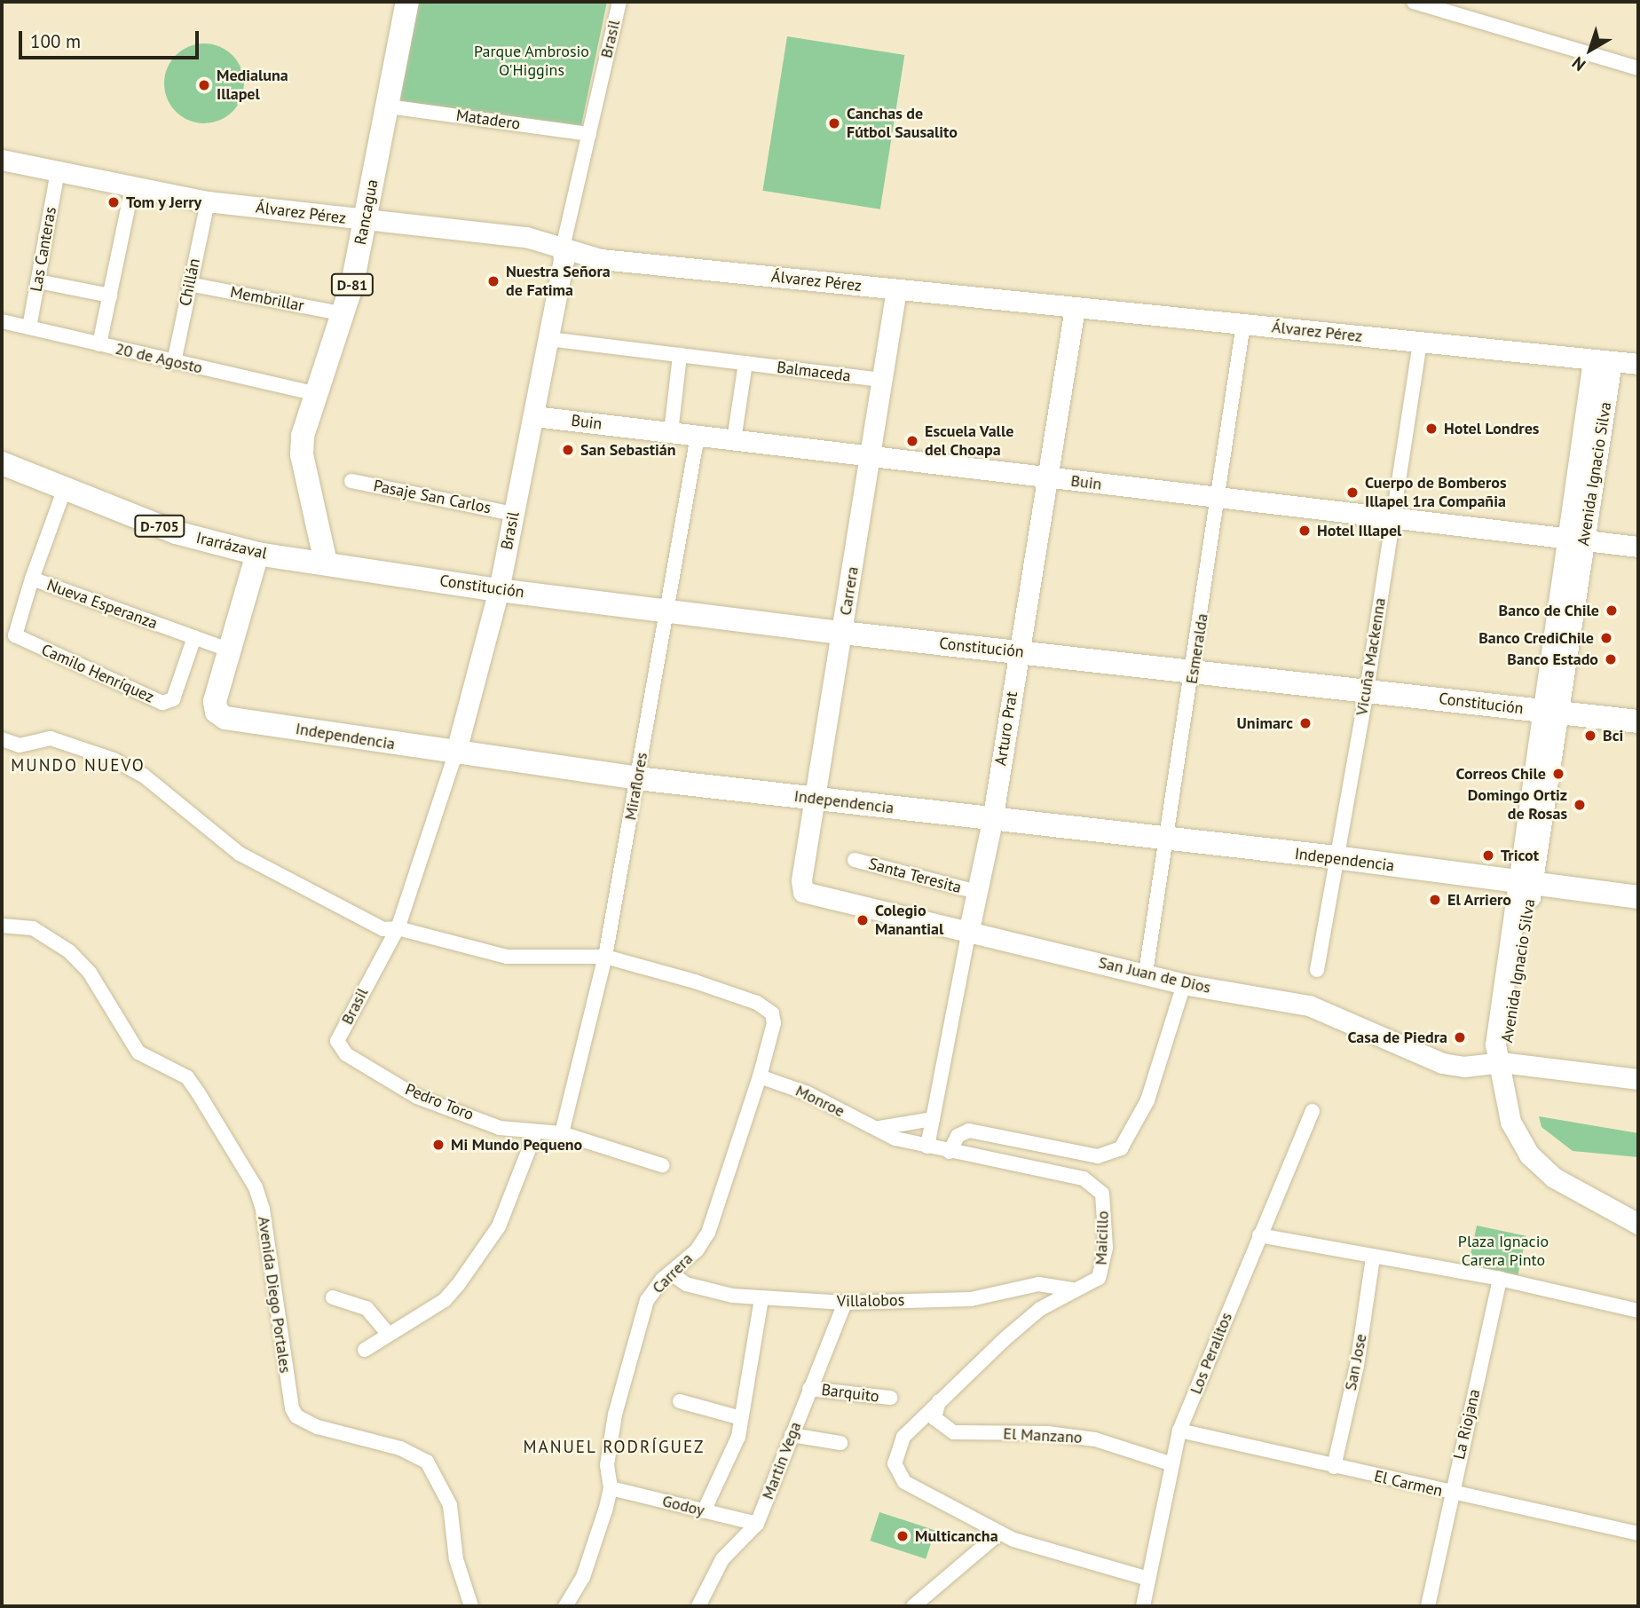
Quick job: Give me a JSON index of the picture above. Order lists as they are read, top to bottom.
{
  "streets": {
    "main road": [
      "Rancagua",
      "D-81",
      "D-705",
      "Irarrázaval",
      "Constitución",
      "Independencia"
    ],
    "street": [
      "Brasil",
      "Matadero",
      "Álvarez Pérez",
      "Las Canteras",
      "Chillán",
      "Membrillar",
      "20 de Agosto",
      "Balmaceda",
      "Buin",
      "Avenida Ignacio Silva",
      "Pasaje San Carlos",
      "Carrera",
      "Nueva Esperanza",
      "Esmeralda",
      "Vicuña Mackenna",
      "Camilo Henríquez",
      "Arturo Prat",
      "Miraflores",
      "Santa Teresita",
      "San Juan de Dios",
      "Monroe",
      "Pedro Toro",
      "Maicillo",
      "Avenida Diego Portales",
      "Villalobos",
      "Los Peralitos",
      "San Jose",
      "Barquito",
      "La Riojana",
      "El Manzano",
      "Martin Vega",
      "El Carmen",
      "Godoy"
    ]
  },
  "crossings": [
    ["Brasil", "Matadero"],
    ["Brasil", "Álvarez Pérez"],
    ["Brasil", "Balmaceda"],
    ["Brasil", "Buin"],
    ["Brasil", "Pasaje San Carlos"],
    ["Brasil", "Constitución"],
    ["Brasil", "Independencia"],
    ["Brasil", "Pedro Toro"],
    ["Matadero", "Rancagua"],
    ["Rancagua", "Álvarez Pérez"],
    ["Rancagua", "Membrillar"],
    ["Rancagua", "20 de Agosto"],
    ["Rancagua", "Irarrázaval"],
    ["Rancagua", "Constitución"],
    ["Álvarez Pérez", "Las Canteras"],
    ["Álvarez Pérez", "Chillán"],
    ["Álvarez Pérez", "Avenida Ignacio Silva"],
    ["Álvarez Pérez", "Carrera"],
    ["Álvarez Pérez", "Esmeralda"],
    ["Álvarez Pérez", "Vicuña Mackenna"],
    ["Álvarez Pérez", "Arturo Prat"],
    ["Las Canteras", "20 de Agosto"],
    ["Chillán", "Membrillar"],
    ["Chillán", "20 de Agosto"],
    ["Balmaceda", "Carrera"],
    ["Buin", "Avenida Ignacio Silva"],
    ["Buin", "Carrera"],
    ["Buin", "Esmeralda"],
    ["Buin", "Vicuña Mackenna"],
    ["Buin", "Arturo Prat"],
    ["Buin", "Miraflores"],
    ["Avenida Ignacio Silva", "Constitución"],
    ["Avenida Ignacio Silva", "Independencia"],
    ["Avenida Ignacio Silva", "San Juan de Dios"],
    ["Irarrázaval", "Constitución"],
    ["Irarrázaval", "Nueva Esperanza"],
    ["Irarrázaval", "Independencia"],
    ["Constitución", "Carrera"],
    ["Constitución", "Esmeralda"],
    ["Constitución", "Vicuña Mackenna"],
    ["Constitución", "Arturo Prat"],
    ["Constitución", "Miraflores"],
    ["Carrera", "Independencia"],
    ["Carrera", "Miraflores"],
    ["Carrera", "San Juan de Dios"],
    ["Carrera", "Monroe"],
    ["Carrera", "Villalobos"],
    ["Carrera", "Godoy"],
    ["Nueva Esperanza", "Camilo Henríquez"],
    ["Nueva Esperanza", "Independencia"],
    ["Esmeralda", "Independencia"],
    ["Esmeralda", "San Juan de Dios"],
    ["Vicuña Mackenna", "Independencia"],
    ["Arturo Prat", "Independencia"],
    ["Arturo Prat", "Santa Teresita"],
    ["Arturo Prat", "San Juan de Dios"],
    ["Arturo Prat", "Monroe"],
    ["Independencia", "Miraflores"],
    ["Miraflores", "Pedro Toro"],
    ["Monroe", "Maicillo"],
    ["Maicillo", "Villalobos"],
    ["Maicillo", "Los Peralitos"],
    ["Maicillo", "El Manzano"],
    ["Villalobos", "Martin Vega"],
    ["Los Peralitos", "El Manzano"],
    ["Los Peralitos", "El Carmen"],
    ["San Jose", "El Carmen"],
    ["Barquito", "Martin Vega"],
    ["La Riojana", "El Carmen"],
    ["Martin Vega", "Godoy"]
  ],
  "districts": ["MUNDO NUEVO", "MANUEL RODRÍGUEZ"],
  "parks": ["Parque Ambrosio O'Higgins", "Plaza Ignacio Carera Pinto"],
  "places": [
    "Medialuna Illapel",
    "Canchas de Fútbol Sausalito",
    "Tom y Jerry",
    "Nuestra Señora de Fatima",
    "Hotel Londres",
    "Escuela Valle del Choapa",
    "San Sebastián",
    "Cuerpo de Bomberos Illapel 1ra Compañia",
    "Hotel Illapel",
    "Banco de Chile",
    "Banco CrediChile",
    "Banco Estado",
    "Unimarc",
    "Bci",
    "Correos Chile",
    "Domingo Ortiz de Rosas",
    "Tricot",
    "El Arriero",
    "Colegio Manantial",
    "Casa de Piedra",
    "Mi Mundo Pequeno",
    "Multicancha"
  ],
  "scale_bar": "100 m",
  "north": "bottom left"
}
